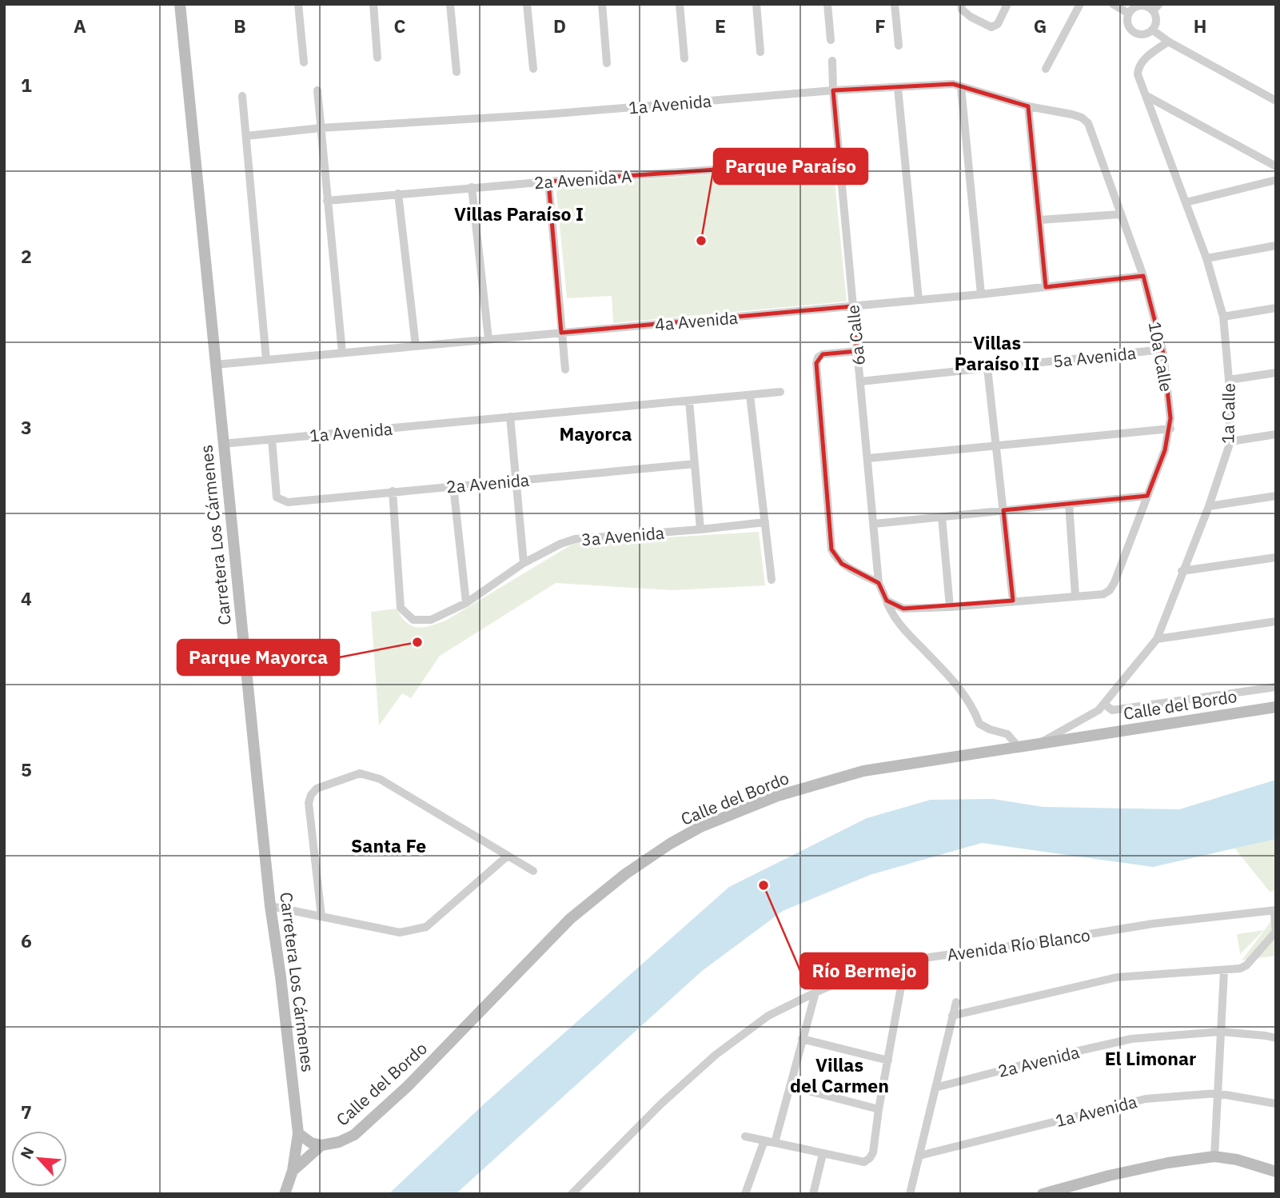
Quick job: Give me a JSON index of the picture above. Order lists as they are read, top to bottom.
{
  "streets": {
    "street": [
      "1a Avenida",
      "2a Avenida A",
      "4a Avenida",
      "6a Calle",
      "5a Avenida",
      "10a Calle",
      "1a Calle",
      "2a Avenida",
      "Carretera Los Cármenes",
      "3a Avenida",
      "Calle del Bordo",
      "Avenida Río Blanco"
    ]
  },
  "crossings": [
    ["1a Avenida", "6a Calle"],
    ["1a Avenida", "10a Calle"],
    ["1a Avenida", "2a Avenida"],
    ["1a Avenida", "Carretera Los Cármenes"],
    ["2a Avenida A", "6a Calle"],
    ["4a Avenida", "6a Calle"],
    ["4a Avenida", "10a Calle"],
    ["4a Avenida", "Carretera Los Cármenes"],
    ["6a Calle", "5a Avenida"],
    ["6a Calle", "Calle del Bordo"],
    ["5a Avenida", "10a Calle"],
    ["1a Calle", "Calle del Bordo"],
    ["2a Avenida", "3a Avenida"],
    ["Carretera Los Cármenes", "Calle del Bordo"]
  ],
  "districts": [
    "Villas Paraíso I",
    "Villas Paraíso II",
    "Mayorca",
    "Santa Fe",
    "El Limonar",
    "Villas del Carmen"
  ],
  "places": ["Parque Paraíso", "Parque Mayorca", "Río Bermejo"],
  "north": "top left",
  "grid": {
    "columns": [
      "A",
      "B",
      "C",
      "D",
      "E",
      "F",
      "G",
      "H"
    ],
    "rows": [
      "1",
      "2",
      "3",
      "4",
      "5",
      "6",
      "7"
    ]
  }
}
